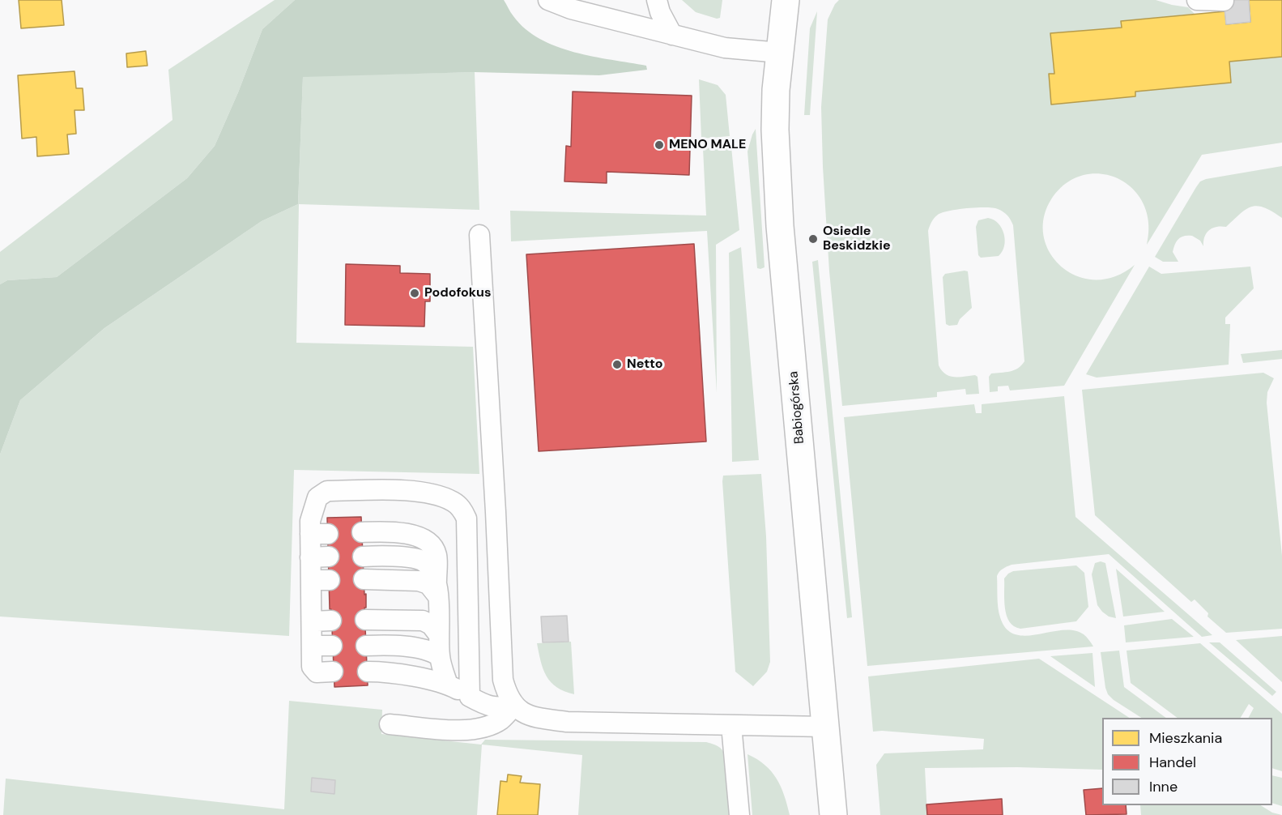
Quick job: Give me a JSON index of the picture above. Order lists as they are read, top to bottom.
{
  "streets": {
    "street": ["Babiogórska"]
  },
  "places": [
    "MENO MALE",
    "Osiedle Beskidzkie",
    "Podofokus",
    "Netto"
  ],
  "legend": ["Mieszkania", "Handel", "Inne"]
}
